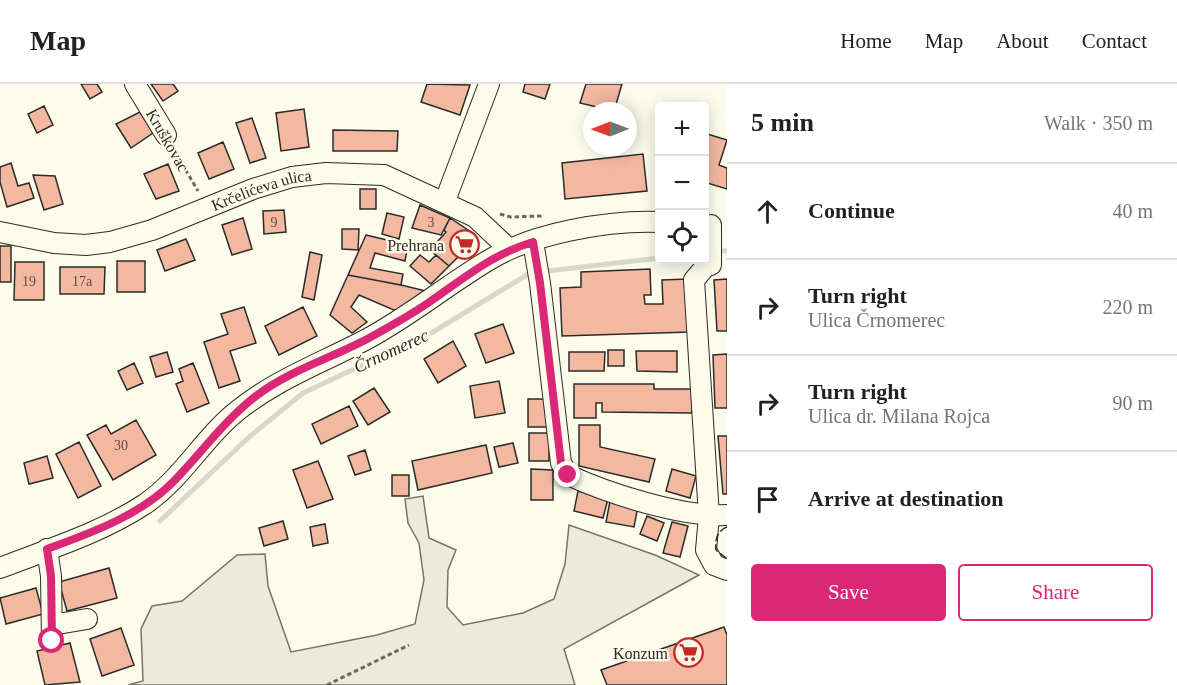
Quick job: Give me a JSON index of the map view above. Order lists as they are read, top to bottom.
{
  "streets": {
    "street": ["Kruškovac", "Krčelićeva ulica"]
  },
  "water": ["Črnomerec"],
  "places": {
    "supermarket": ["Prehrana", "Konzum"]
  },
  "house_numbers": [
    "9",
    "3",
    "19",
    "17a",
    "30"
  ],
  "north": "left",
  "page": {
    "header": "Map",
    "nav": [
      "Home",
      "Map",
      "About",
      "Contact"
    ],
    "heading": ["5 min", "Walk · 350 m"],
    "map_buttons": ["+", "−"],
    "list": [
      ["Continue", "40 m"],
      ["Turn right", "Ulica Črnomerec", "220 m"],
      ["Turn right", "Ulica dr. Milana Rojca", "90 m"],
      "Arrive at destination"
    ],
    "buttons": ["Save", "Share"]
  }
}
